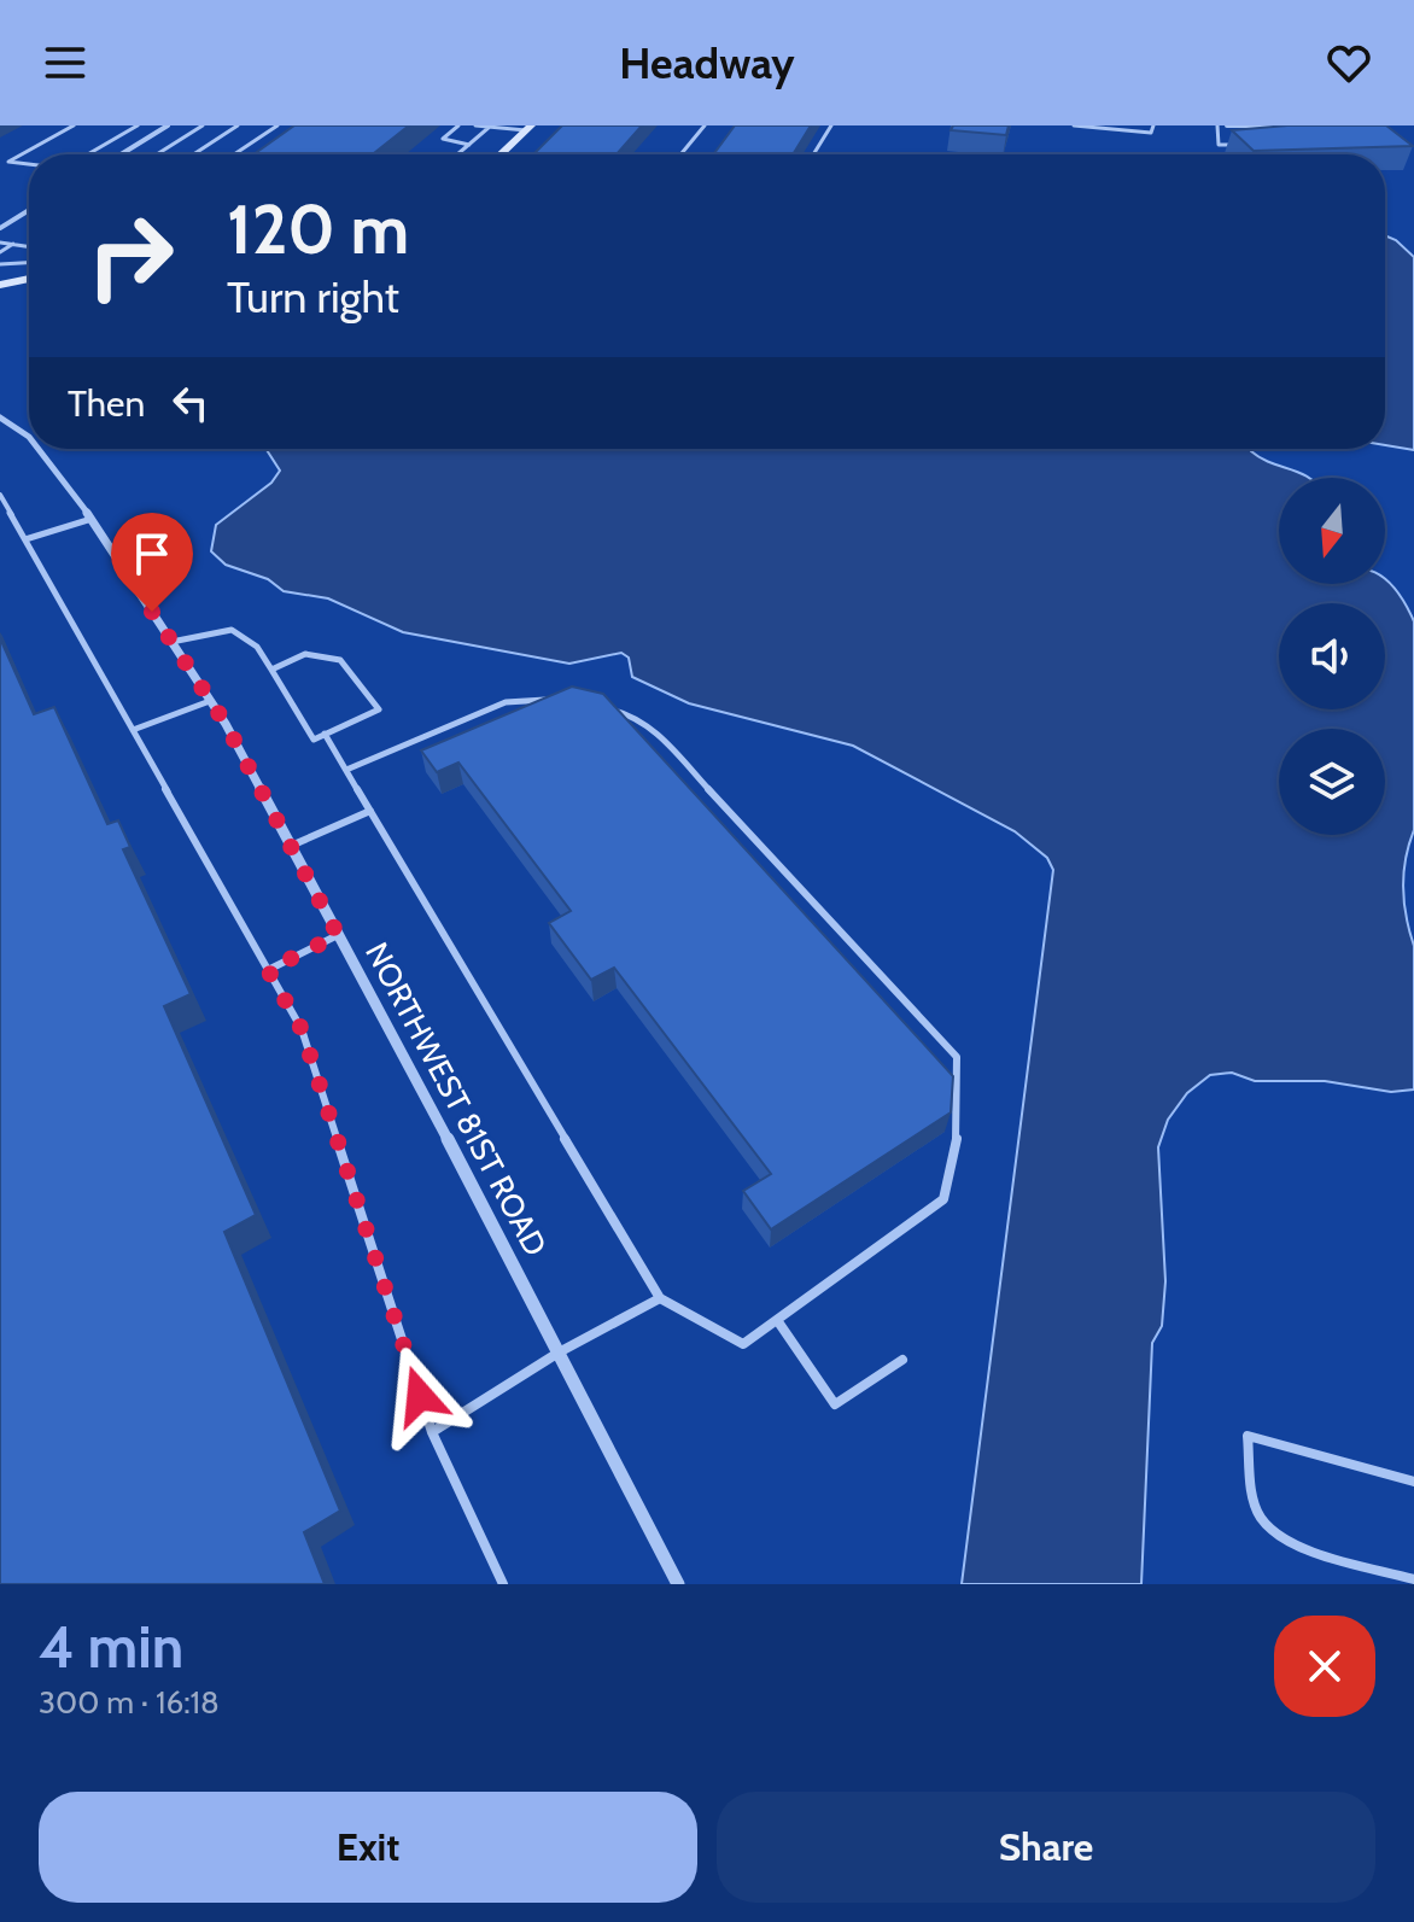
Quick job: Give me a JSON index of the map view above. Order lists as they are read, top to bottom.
{
  "streets": {
    "street": ["NORTHWEST 81ST ROAD"]
  },
  "north": "bottom",
  "page": {
    "header": "Headway",
    "turn": ["120 m", "Turn right"],
    "then": "Then",
    "heading": ["4 min", "300 m · 16:18"],
    "buttons": ["Exit", "Share"]
  }
}
